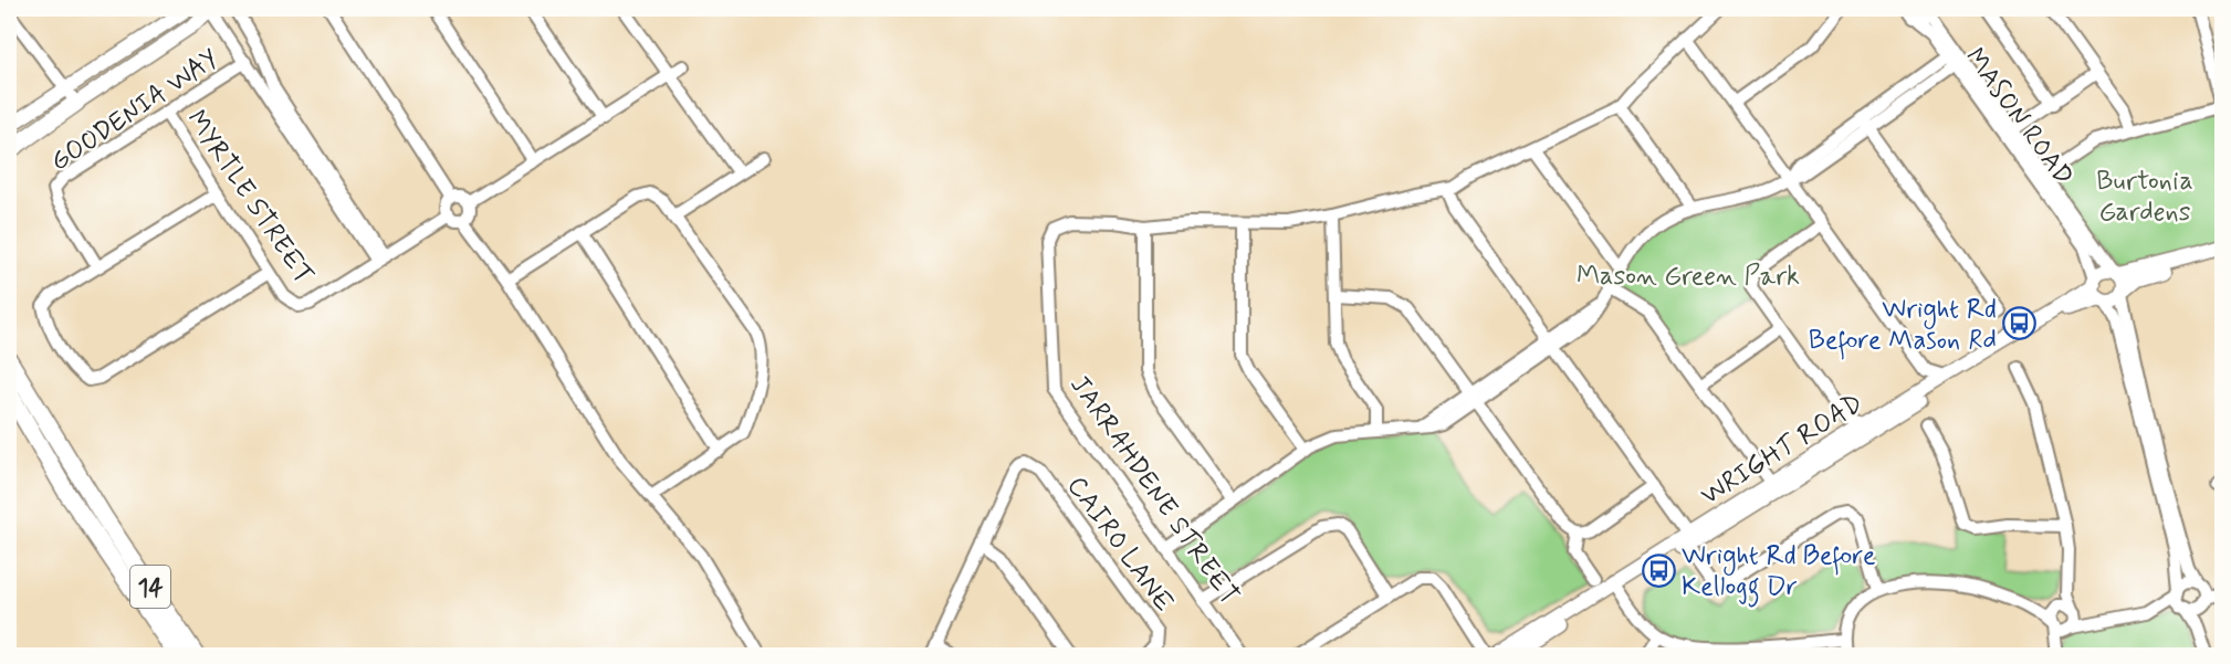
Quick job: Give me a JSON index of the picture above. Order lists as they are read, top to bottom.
{
  "streets": {
    "highway": ["14"],
    "main road": ["WRIGHT ROAD"],
    "street": [
      "GOODENIA WAY",
      "MASON ROAD",
      "MYRTLE STREET",
      "JARRAHDENE STREET",
      "CAIRO LANE"
    ]
  },
  "crossings": [
    ["GOODENIA WAY", "MYRTLE STREET"],
    ["MASON ROAD", "WRIGHT ROAD"]
  ],
  "parks": ["Burtonia Gardens", "Mason Green Park"],
  "places": {
    "bus stop": ["Wright Rd Before Mason Rd", "Wright Rd Before Kellogg Dr"]
  }
}
